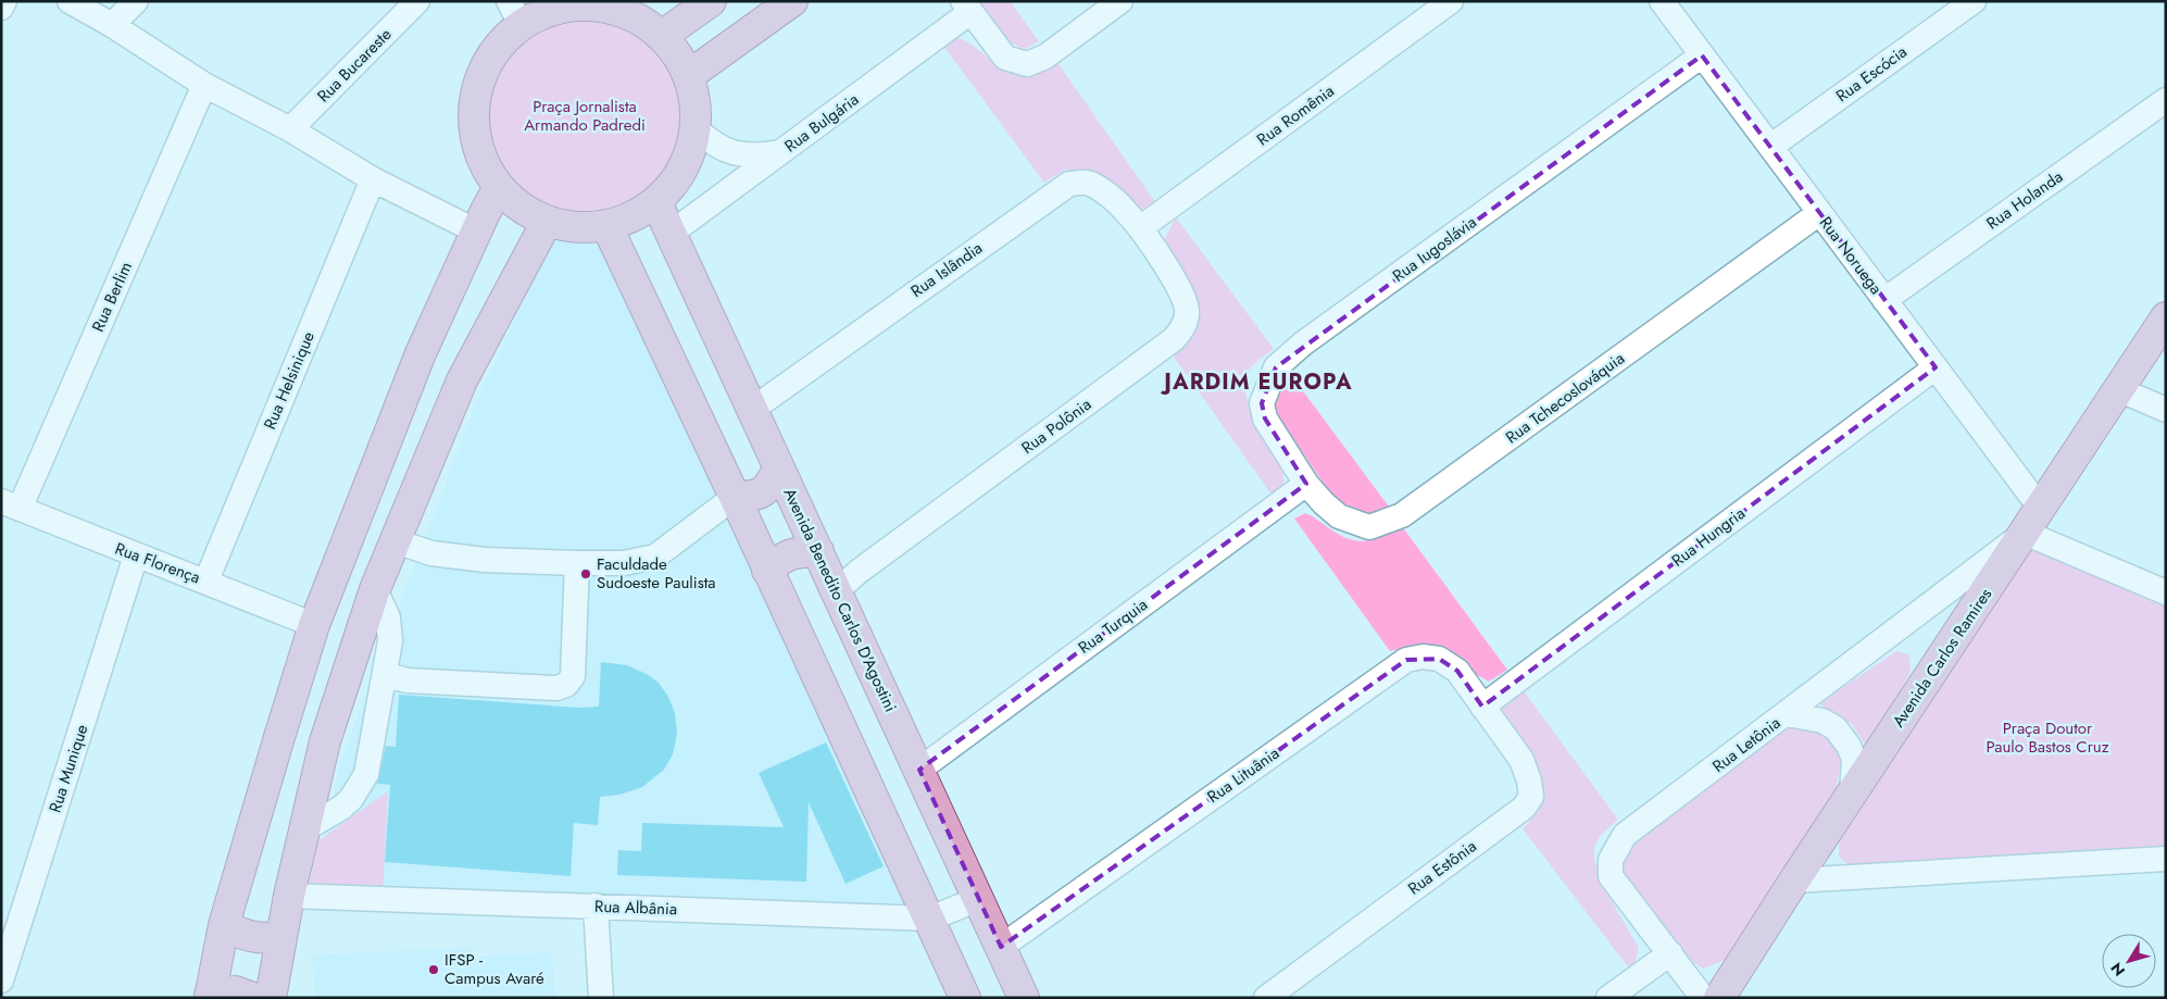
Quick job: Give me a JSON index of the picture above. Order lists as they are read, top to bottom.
{
  "streets": {
    "main road": ["Avenida Benedito Carlos D'Agostini", "Avenida Carlos Ramires"],
    "street": [
      "Rua Bucareste",
      "Rua Escócia",
      "Rua Romênia",
      "Rua Bulgária",
      "Rua Holanda",
      "Rua Iugoslávia",
      "Rua Noruega",
      "Rua Islândia",
      "Rua Berlim",
      "Rua Helsinique",
      "Rua Tchecoslováquia",
      "Rua Polônia",
      "Rua Hungria",
      "Rua Florença",
      "Rua Turquia",
      "Rua Letônia",
      "Rua Munique",
      "Rua Lituânia",
      "Rua Estônia",
      "Rua Albânia"
    ]
  },
  "crossings": [
    ["Rua Escócia", "Rua Noruega"],
    ["Rua Romênia", "Rua Islândia"],
    ["Rua Romênia", "Rua Polônia"],
    ["Rua Bulgária", "Avenida Benedito Carlos D'Agostini"],
    ["Rua Holanda", "Rua Noruega"],
    ["Rua Iugoslávia", "Rua Noruega"],
    ["Rua Iugoslávia", "Rua Tchecoslováquia"],
    ["Rua Iugoslávia", "Rua Turquia"],
    ["Rua Noruega", "Rua Tchecoslováquia"],
    ["Rua Noruega", "Rua Hungria"],
    ["Rua Noruega", "Avenida Carlos Ramires"],
    ["Rua Islândia", "Rua Polônia"],
    ["Rua Islândia", "Avenida Benedito Carlos D'Agostini"],
    ["Rua Berlim", "Rua Florença"],
    ["Rua Helsinique", "Rua Florença"],
    ["Rua Tchecoslováquia", "Rua Turquia"],
    ["Rua Polônia", "Avenida Benedito Carlos D'Agostini"],
    ["Rua Hungria", "Rua Lituânia"],
    ["Rua Hungria", "Rua Estônia"],
    ["Rua Florença", "Rua Munique"],
    ["Avenida Benedito Carlos D'Agostini", "Rua Turquia"],
    ["Avenida Benedito Carlos D'Agostini", "Rua Lituânia"],
    ["Avenida Benedito Carlos D'Agostini", "Rua Albânia"],
    ["Avenida Carlos Ramires", "Rua Letônia"],
    ["Rua Lituânia", "Rua Estônia"]
  ],
  "districts": ["JARDIM EUROPA"],
  "parks": ["Praça Jornalista Armando Padredi", "Praça Doutor Paulo Bastos Cruz"],
  "places": ["Faculdade Sudoeste Paulista", "IFSP - Campus Avaré"],
  "north": "bottom left"
}
